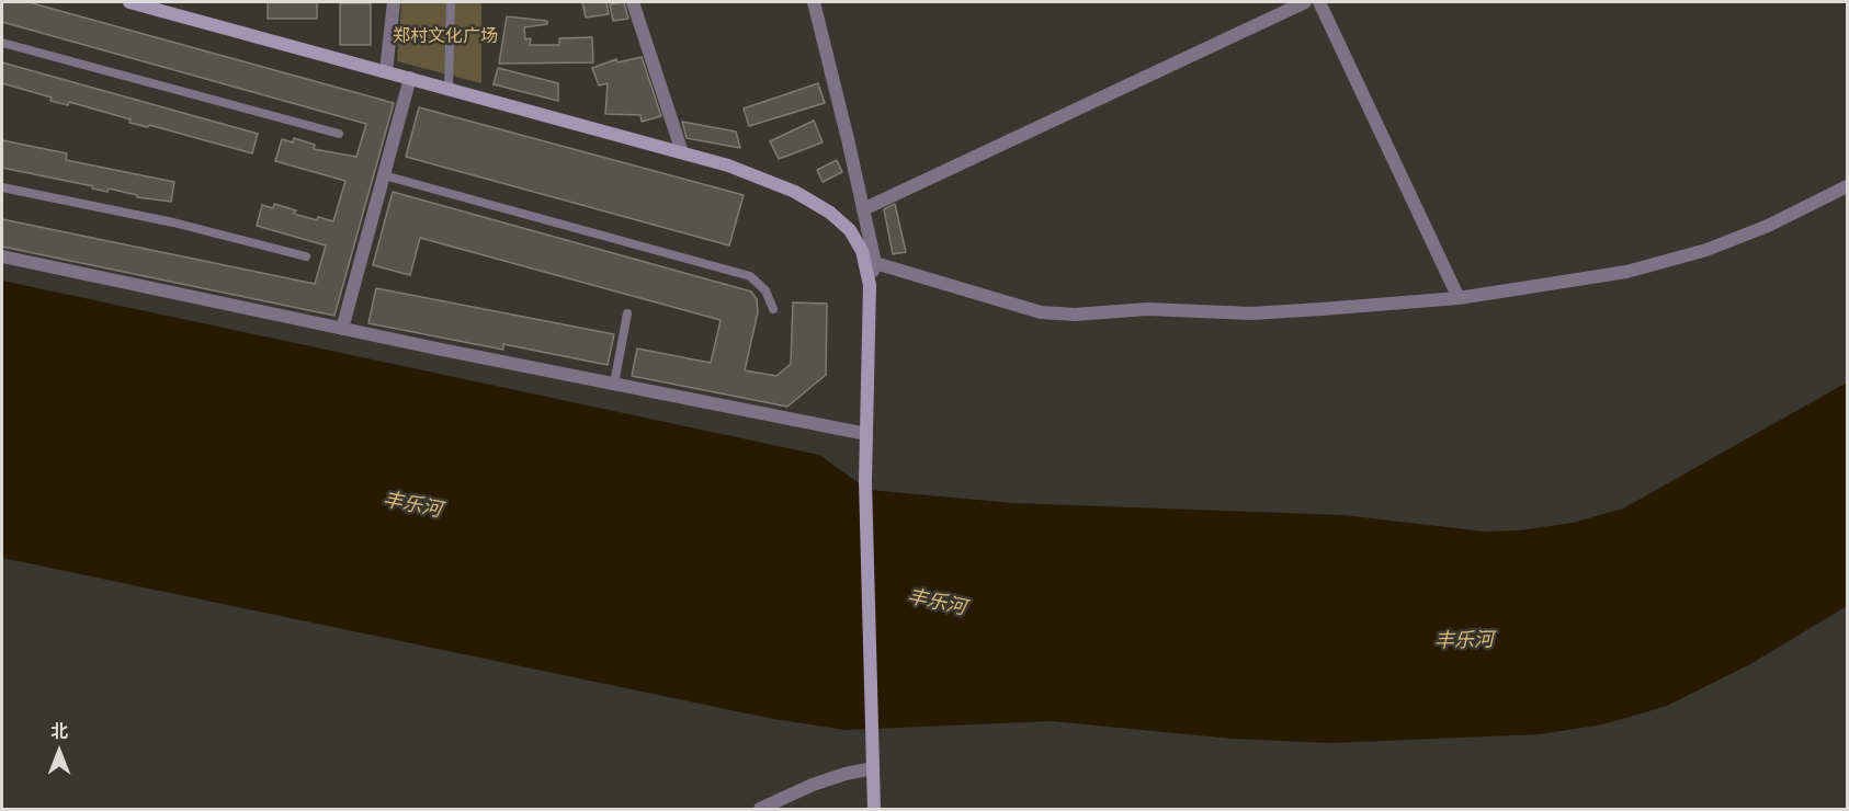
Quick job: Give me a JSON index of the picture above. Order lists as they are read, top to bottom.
{
  "water": ["丰乐河"],
  "parks": ["郑村文化广场"],
  "north": "top"
}
